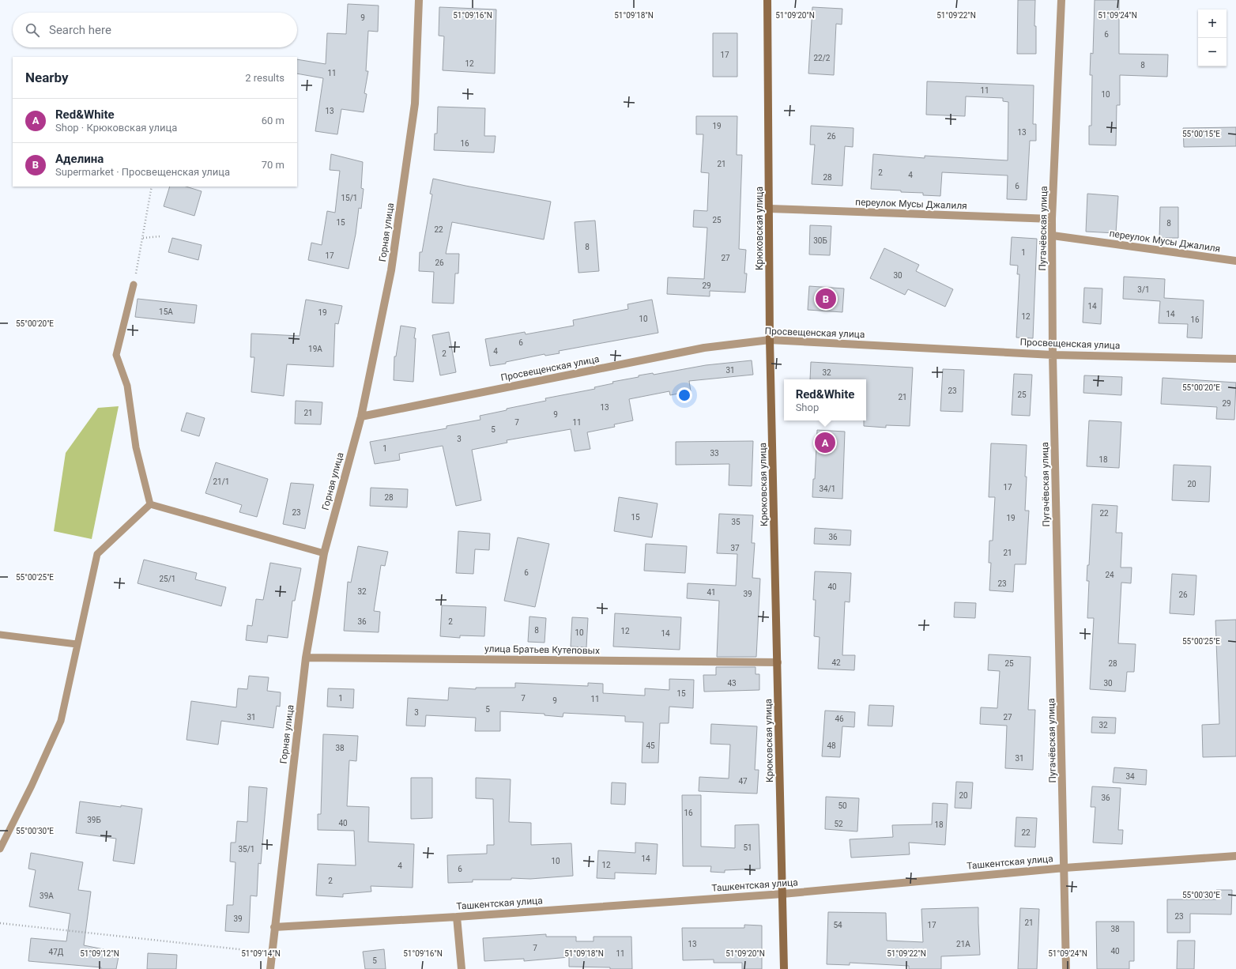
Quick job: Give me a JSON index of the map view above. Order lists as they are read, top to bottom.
{
  "streets": {
    "street": [
      "переулок Мусы Джалиля",
      "Крюковская улица",
      "Пугачёвская улица",
      "Горная улица",
      "Просвещенская улица",
      "улица Братьев Кутеповых",
      "Ташкентская улица"
    ]
  },
  "crossings": [
    ["переулок Мусы Джалиля", "Крюковская улица"],
    ["переулок Мусы Джалиля", "Пугачёвская улица"],
    ["Крюковская улица", "Просвещенская улица"],
    ["Крюковская улица", "улица Братьев Кутеповых"],
    ["Крюковская улица", "Ташкентская улица"],
    ["Пугачёвская улица", "Просвещенская улица"],
    ["Пугачёвская улица", "Ташкентская улица"],
    ["Горная улица", "Просвещенская улица"],
    ["Горная улица", "улица Братьев Кутеповых"],
    ["Горная улица", "Ташкентская улица"]
  ],
  "house_numbers": [
    "9",
    "6",
    "17",
    "22/2",
    "12",
    "8",
    "11",
    "11",
    "10",
    "13",
    "19",
    "13",
    "26",
    "16",
    "21",
    "2",
    "4",
    "28",
    "6",
    "15/1",
    "25",
    "15",
    "8",
    "22",
    "30Б",
    "8",
    "1",
    "17",
    "27",
    "26",
    "30",
    "29",
    "3/1",
    "14",
    "15А",
    "19",
    "14",
    "12",
    "10",
    "16",
    "6",
    "19А",
    "4",
    "2",
    "31",
    "32",
    "23",
    "25",
    "21",
    "29",
    "13",
    "21",
    "9",
    "7",
    "11",
    "5",
    "3",
    "1",
    "33",
    "18",
    "21/1",
    "20",
    "17",
    "34/1",
    "28",
    "23",
    "22",
    "15",
    "19",
    "35",
    "36",
    "37",
    "21",
    "6",
    "24",
    "25/1",
    "23",
    "40",
    "32",
    "41",
    "39",
    "26",
    "36",
    "2",
    "8",
    "12",
    "10",
    "14",
    "42",
    "25",
    "28",
    "43",
    "30",
    "15",
    "1",
    "7",
    "11",
    "9",
    "5",
    "3",
    "31",
    "27",
    "46",
    "32",
    "45",
    "48",
    "38",
    "31",
    "34",
    "47",
    "20",
    "36",
    "50",
    "16",
    "39Б",
    "40",
    "52",
    "18",
    "22",
    "51",
    "35/1",
    "14",
    "10",
    "12",
    "4",
    "6",
    "2",
    "39А",
    "23",
    "39",
    "21",
    "54",
    "17",
    "38",
    "13",
    "21А",
    "7",
    "40",
    "47Д",
    "11",
    "5"
  ],
  "page": {
    "map_buttons": ["+", "−"],
    "search": "Search here",
    "heading": ["Nearby", "2 results"],
    "list": [
      {
        "mark": "A",
        "name": "Red&White",
        "note": "Shop · Крюковская улица",
        "value": "60 m"
      },
      {
        "mark": "B",
        "name": "Аделина",
        "note": "Supermarket · Просвещенская улица",
        "value": "70 m"
      }
    ],
    "pins": ["B", "A"],
    "popup": ["Red&White", "Shop"]
  },
  "coordinates": [
    "51°09'16\"N",
    "51°09'18\"N",
    "51°09'20\"N",
    "51°09'22\"N",
    "51°09'24\"N",
    "55°00'15\"E",
    "55°00'20\"E",
    "55°00'25\"E",
    "55°00'30\"E",
    "51°09'12\"N",
    "51°09'14\"N"
  ]
}
